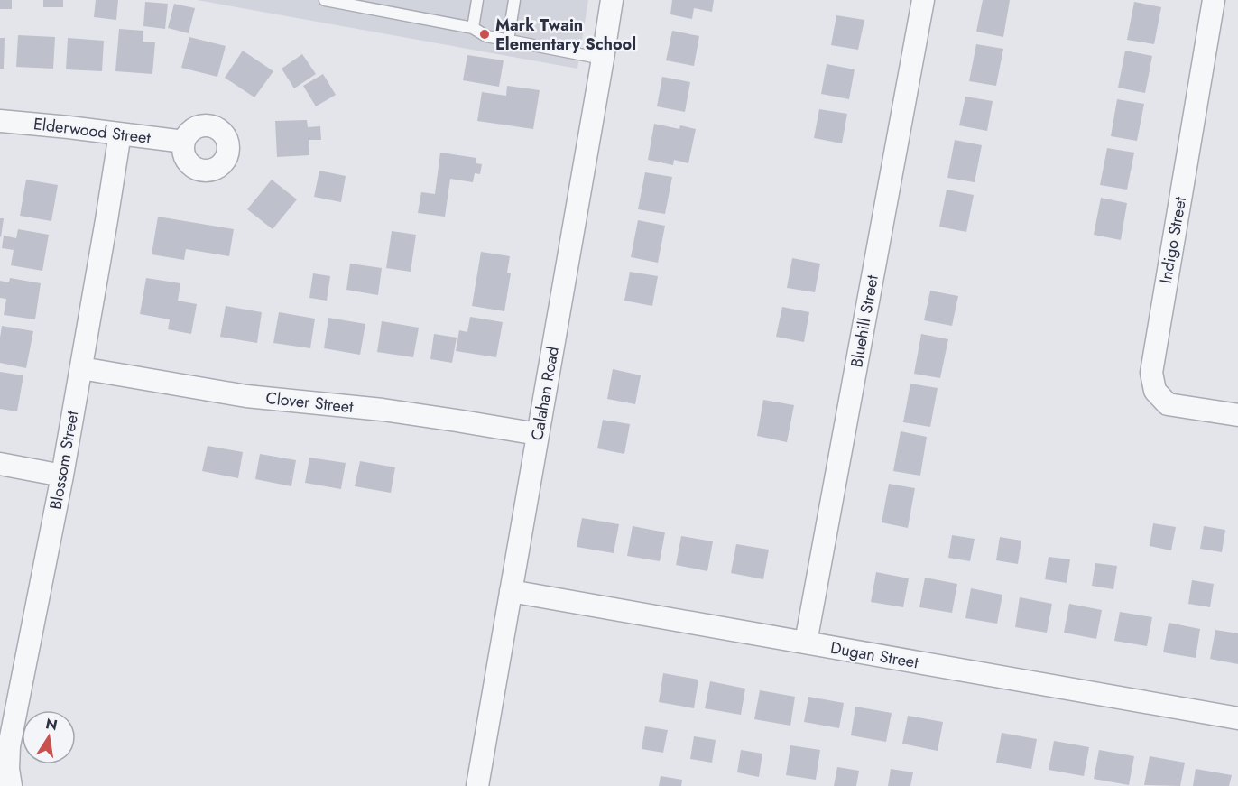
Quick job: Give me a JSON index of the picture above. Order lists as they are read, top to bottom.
{
  "streets": {
    "street": [
      "Elderwood Street",
      "Indigo Street",
      "Bluehill Street",
      "Calahan Road",
      "Clover Street",
      "Blossom Street",
      "Dugan Street"
    ]
  },
  "crossings": [
    ["Elderwood Street", "Blossom Street"],
    ["Bluehill Street", "Dugan Street"],
    ["Calahan Road", "Clover Street"],
    ["Calahan Road", "Dugan Street"],
    ["Clover Street", "Blossom Street"]
  ],
  "places": ["Mark Twain Elementary School"],
  "north": "top"
}
